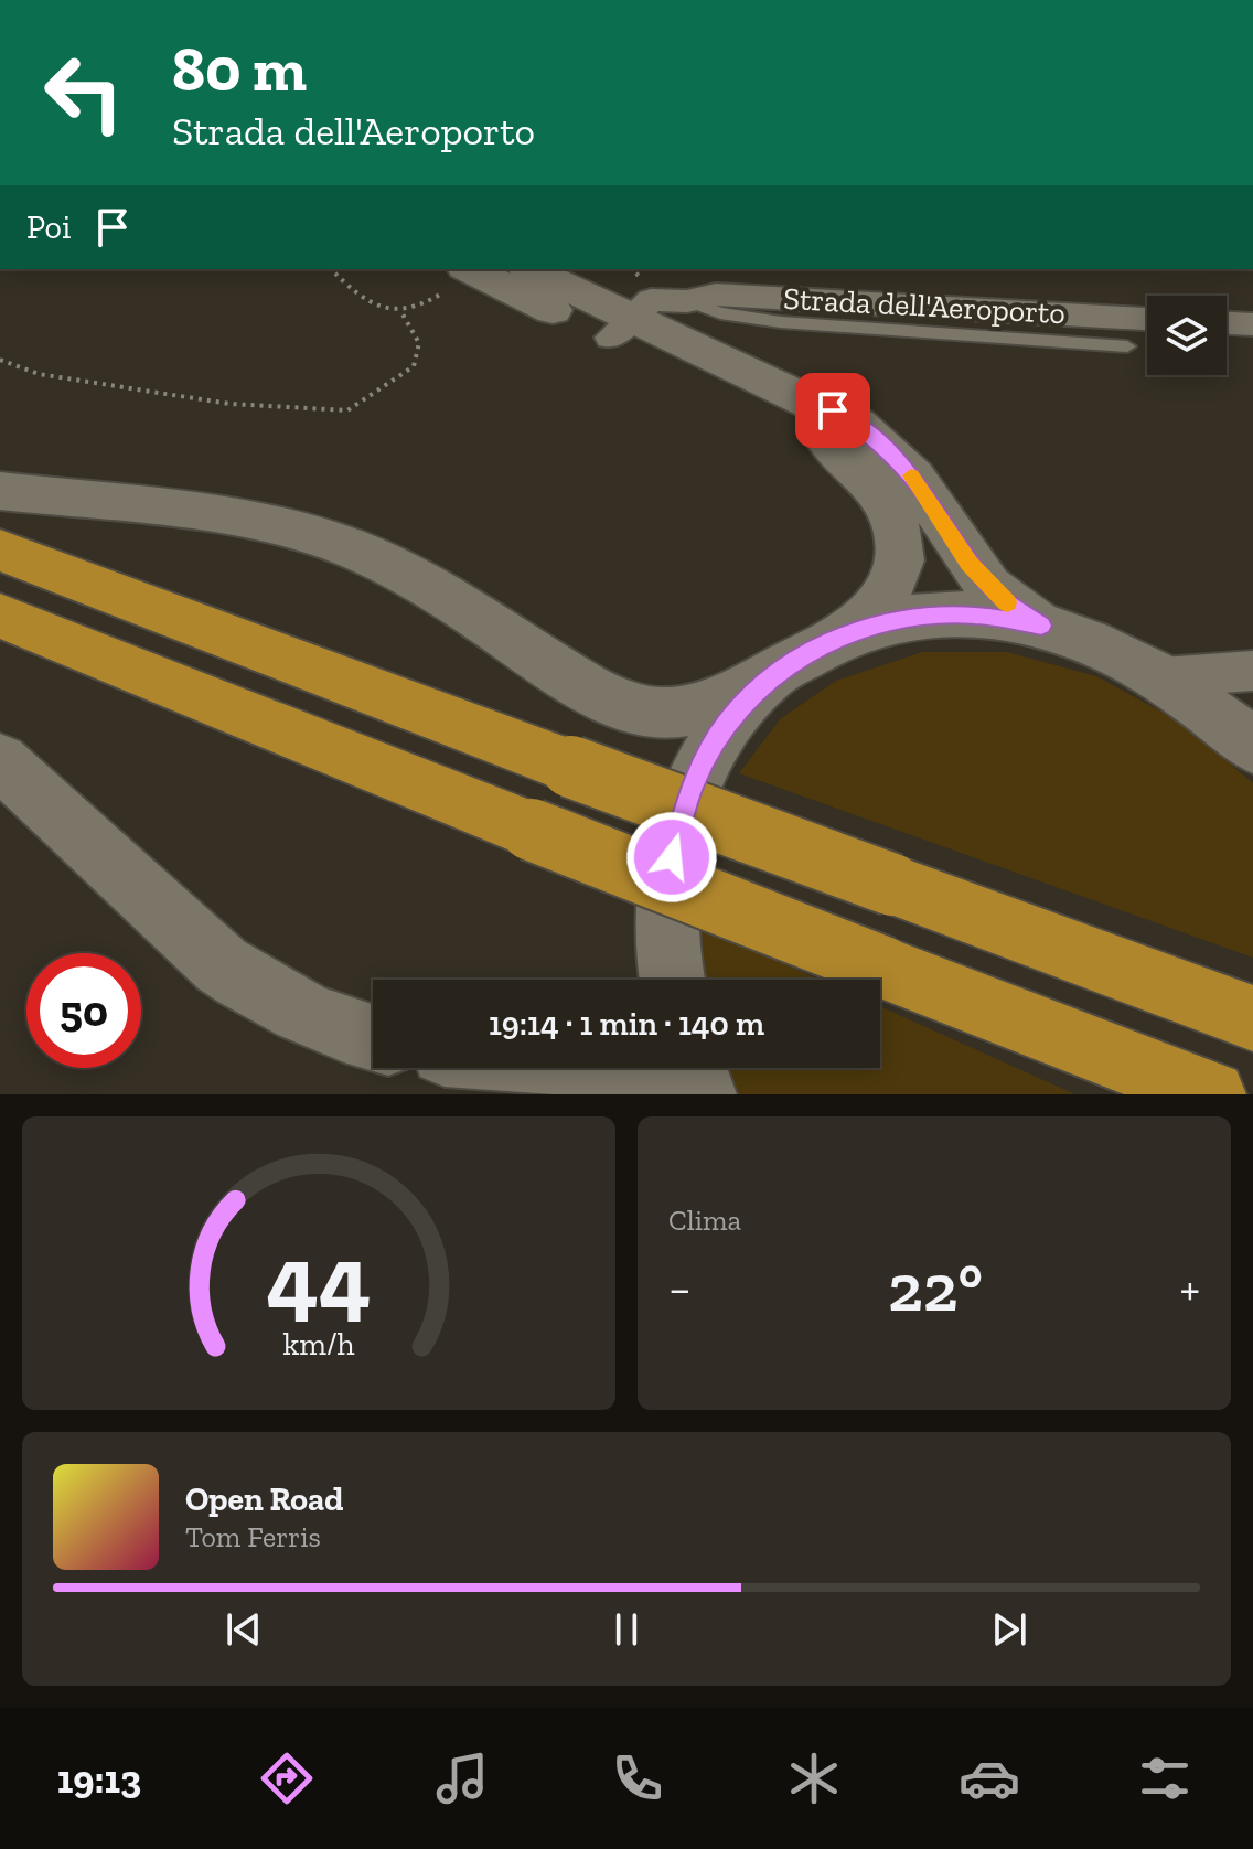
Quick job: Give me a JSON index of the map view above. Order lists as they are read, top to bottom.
{
  "streets": {
    "street": ["Strada dell'Aeroporto"]
  },
  "page": {
    "turn": ["80 m", "Strada dell'Aeroporto"],
    "then": "Poi",
    "limit": "50",
    "trip": "19:14 · 1 min · 140 m",
    "tile": "Clima",
    "heat": ["−", "22°", "+"],
    "song": ["Open Road", "Tom Ferris"],
    "tabs": "19:13",
    "gauge": ["44", "km/h"]
  }
}
